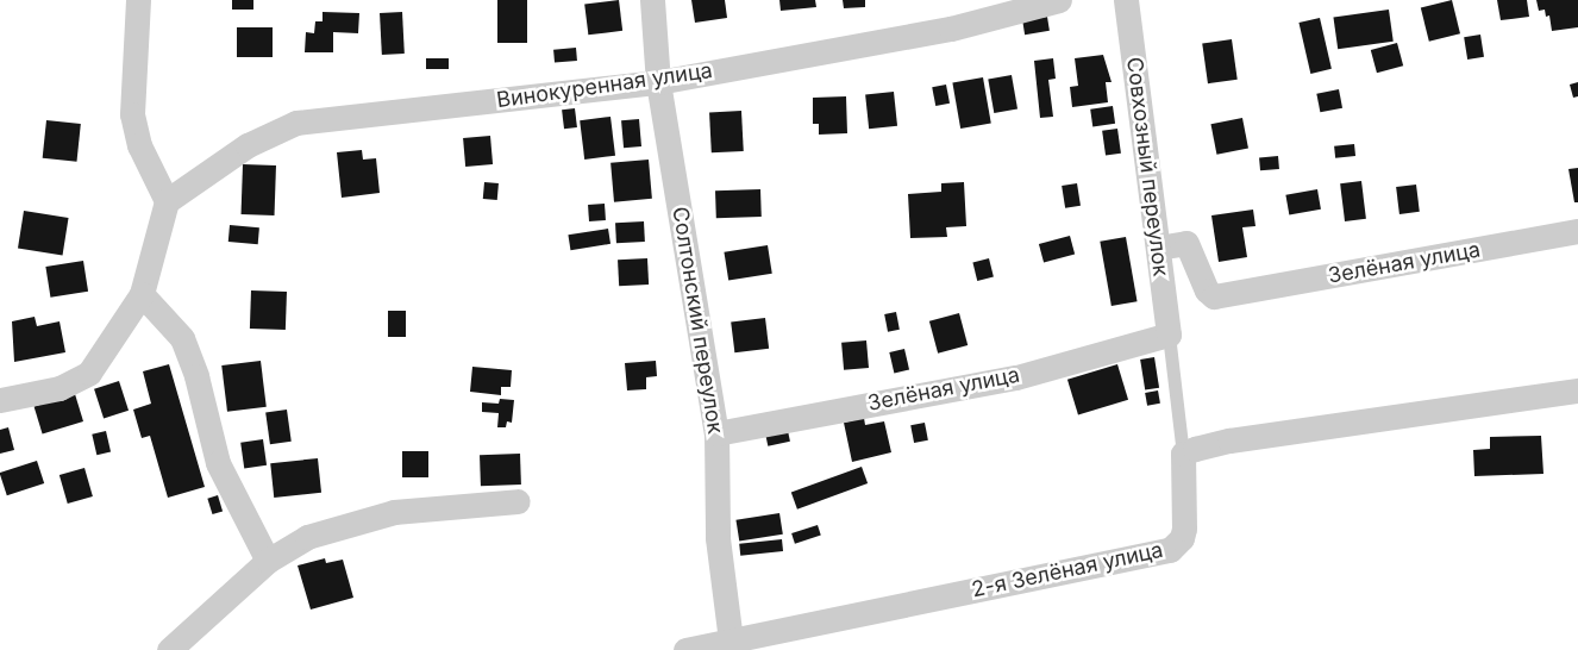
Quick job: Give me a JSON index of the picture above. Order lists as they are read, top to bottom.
{
  "streets": {
    "street": [
      "Винокуренная улица",
      "Совхозный переулок",
      "Зелёная улица",
      "Солтонский переулок",
      "2-я Зелёная улица"
    ]
  },
  "crossings": [
    ["Винокуренная улица", "Солтонский переулок"],
    ["Совхозный переулок", "Зелёная улица"],
    ["Зелёная улица", "Солтонский переулок"],
    ["Солтонский переулок", "2-я Зелёная улица"]
  ]
}
